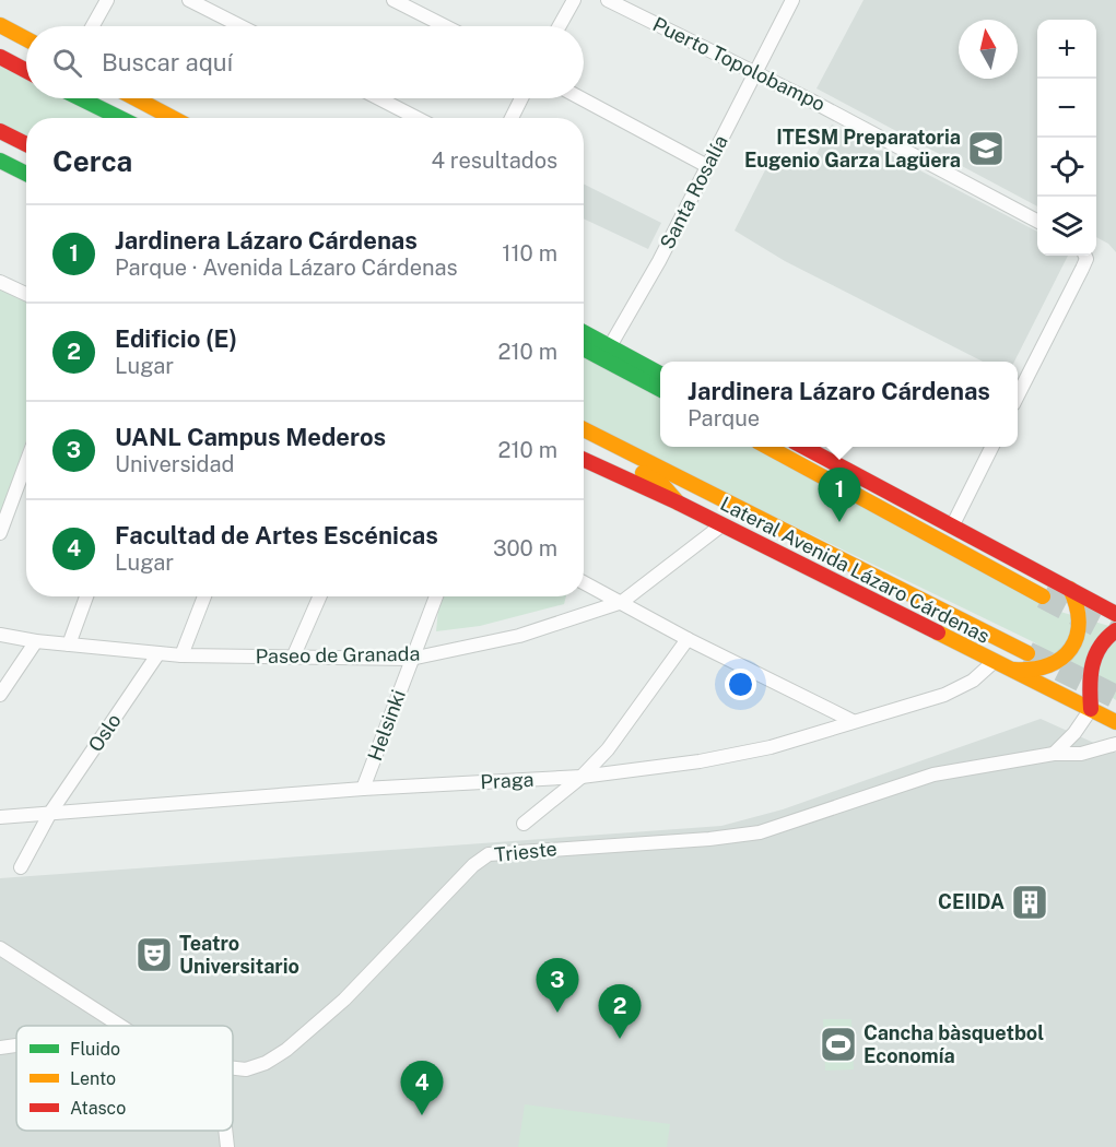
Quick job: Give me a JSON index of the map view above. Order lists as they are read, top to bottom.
{
  "streets": {
    "main road": ["Lateral Avenida Lázaro Cárdenas"],
    "street": [
      "Puerto Topolobampo",
      "Santa Rosalía",
      "Paseo de Granada",
      "Helsinki",
      "Oslo",
      "Praga",
      "Trieste"
    ]
  },
  "crossings": [
    ["Puerto Topolobampo", "Santa Rosalía"],
    ["Lateral Avenida Lázaro Cárdenas", "Paseo de Granada"],
    ["Lateral Avenida Lázaro Cárdenas", "Praga"],
    ["Paseo de Granada", "Helsinki"],
    ["Paseo de Granada", "Oslo"],
    ["Helsinki", "Praga"],
    ["Oslo", "Praga"],
    ["Praga", "Trieste"]
  ],
  "places": {
    "school or university": ["ITESM Preparatoria Eugenio Garza Lagüera"],
    "building": ["CEIIDA"],
    "theatre": ["Teatro Universitario"],
    "sports": ["Cancha bàsquetbol Economía"]
  },
  "legend": ["Fluido", "Lento", "Atasco"],
  "north": "top",
  "page": {
    "map_buttons": ["+", "−"],
    "search": "Buscar aquí",
    "heading": ["Cerca", "4 resultados"],
    "list": [
      {
        "mark": "1",
        "name": "Jardinera Lázaro Cárdenas",
        "note": "Parque · Avenida Lázaro Cárdenas",
        "value": "110 m"
      },
      {
        "mark": "2",
        "name": "Edificio (E)",
        "note": "Lugar",
        "value": "210 m"
      },
      {
        "mark": "3",
        "name": "UANL Campus Mederos",
        "note": "Universidad",
        "value": "210 m"
      },
      {
        "mark": "4",
        "name": "Facultad de Artes Escénicas",
        "note": "Lugar",
        "value": "300 m"
      }
    ],
    "popup": ["Jardinera Lázaro Cárdenas", "Parque"],
    "pins": [
      "1",
      "3",
      "2",
      "4"
    ]
  }
}
